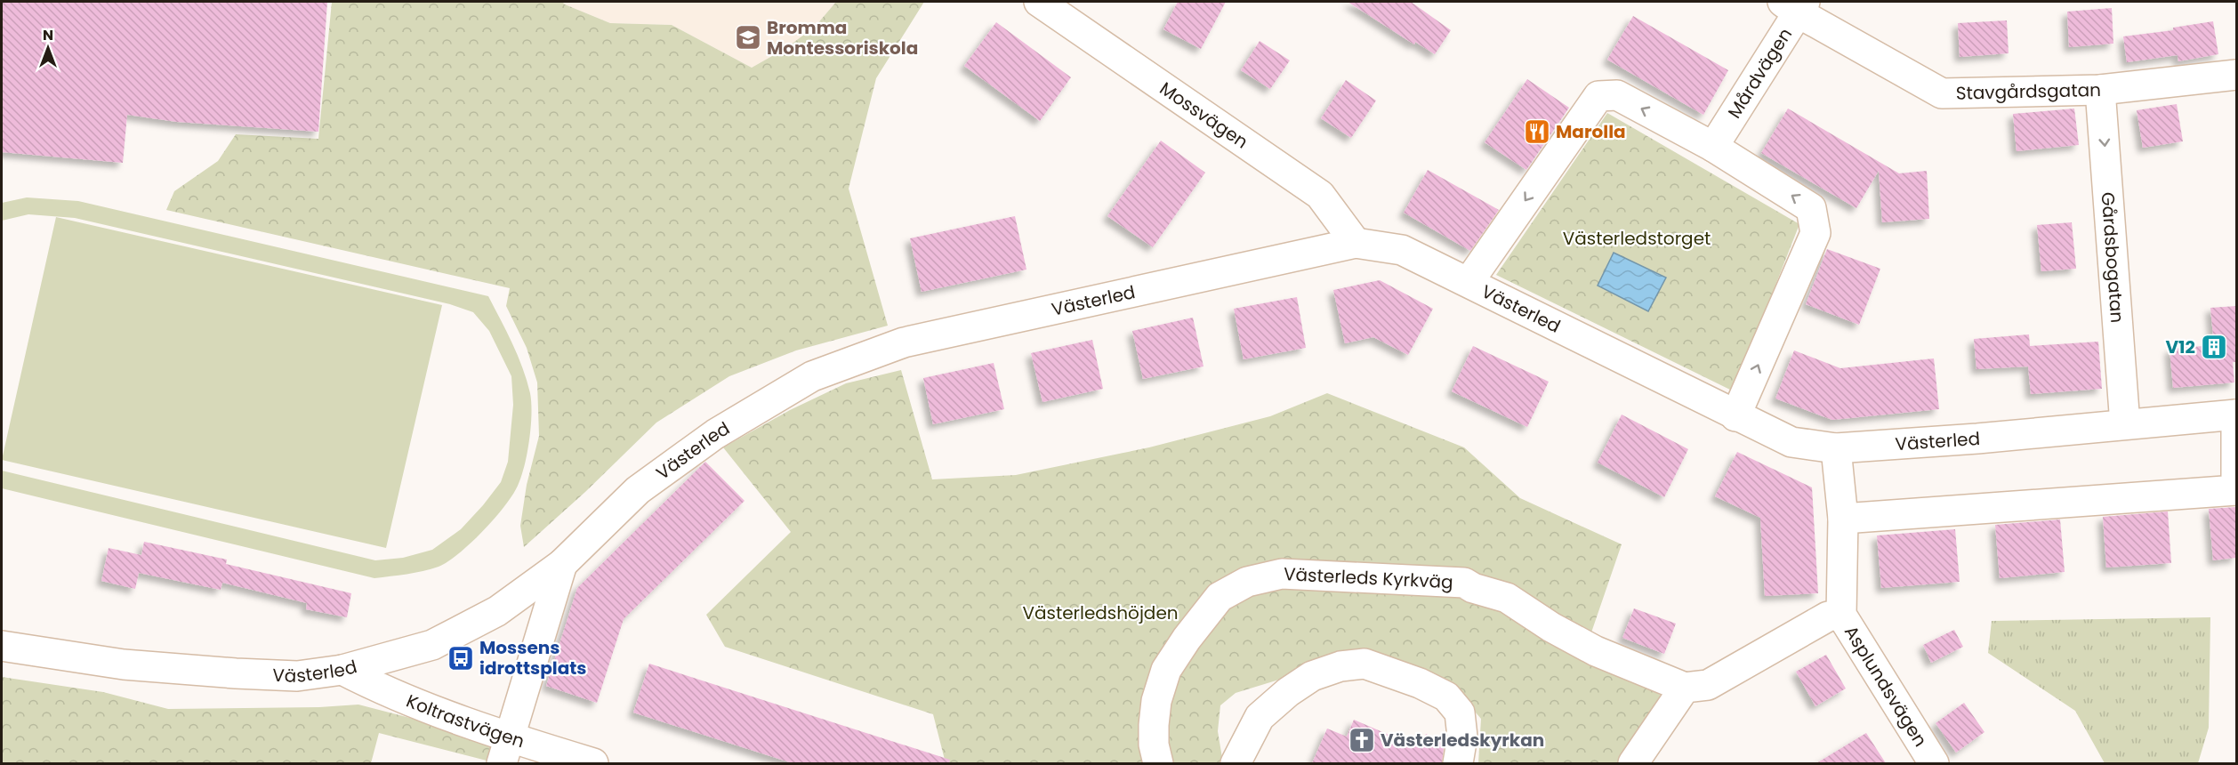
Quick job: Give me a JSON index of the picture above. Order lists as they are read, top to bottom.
{
  "streets": {
    "street": [
      "Mårdvägen",
      "Stavgårdsgatan",
      "Mossvägen",
      "Gårdsbogatan",
      "Västerled",
      "Västerleds Kyrkväg",
      "Asplundsvägen",
      "Koltrastvägen"
    ]
  },
  "crossings": [
    ["Mårdvägen", "Stavgårdsgatan"],
    ["Stavgårdsgatan", "Gårdsbogatan"],
    ["Mossvägen", "Västerled"],
    ["Gårdsbogatan", "Västerled"],
    ["Västerled", "Asplundsvägen"],
    ["Västerled", "Koltrastvägen"]
  ],
  "one_way": ["Gårdsbogatan"],
  "parks": ["Västerledstorget", "Västerledshöjden"],
  "places": {
    "school or university": ["Bromma Montessoriskola"],
    "restaurant": ["Marolla"],
    "building": ["V12"],
    "bus stop": ["Mossens idrottsplats"],
    "church": ["Västerledskyrkan"]
  },
  "north": "top"
}
